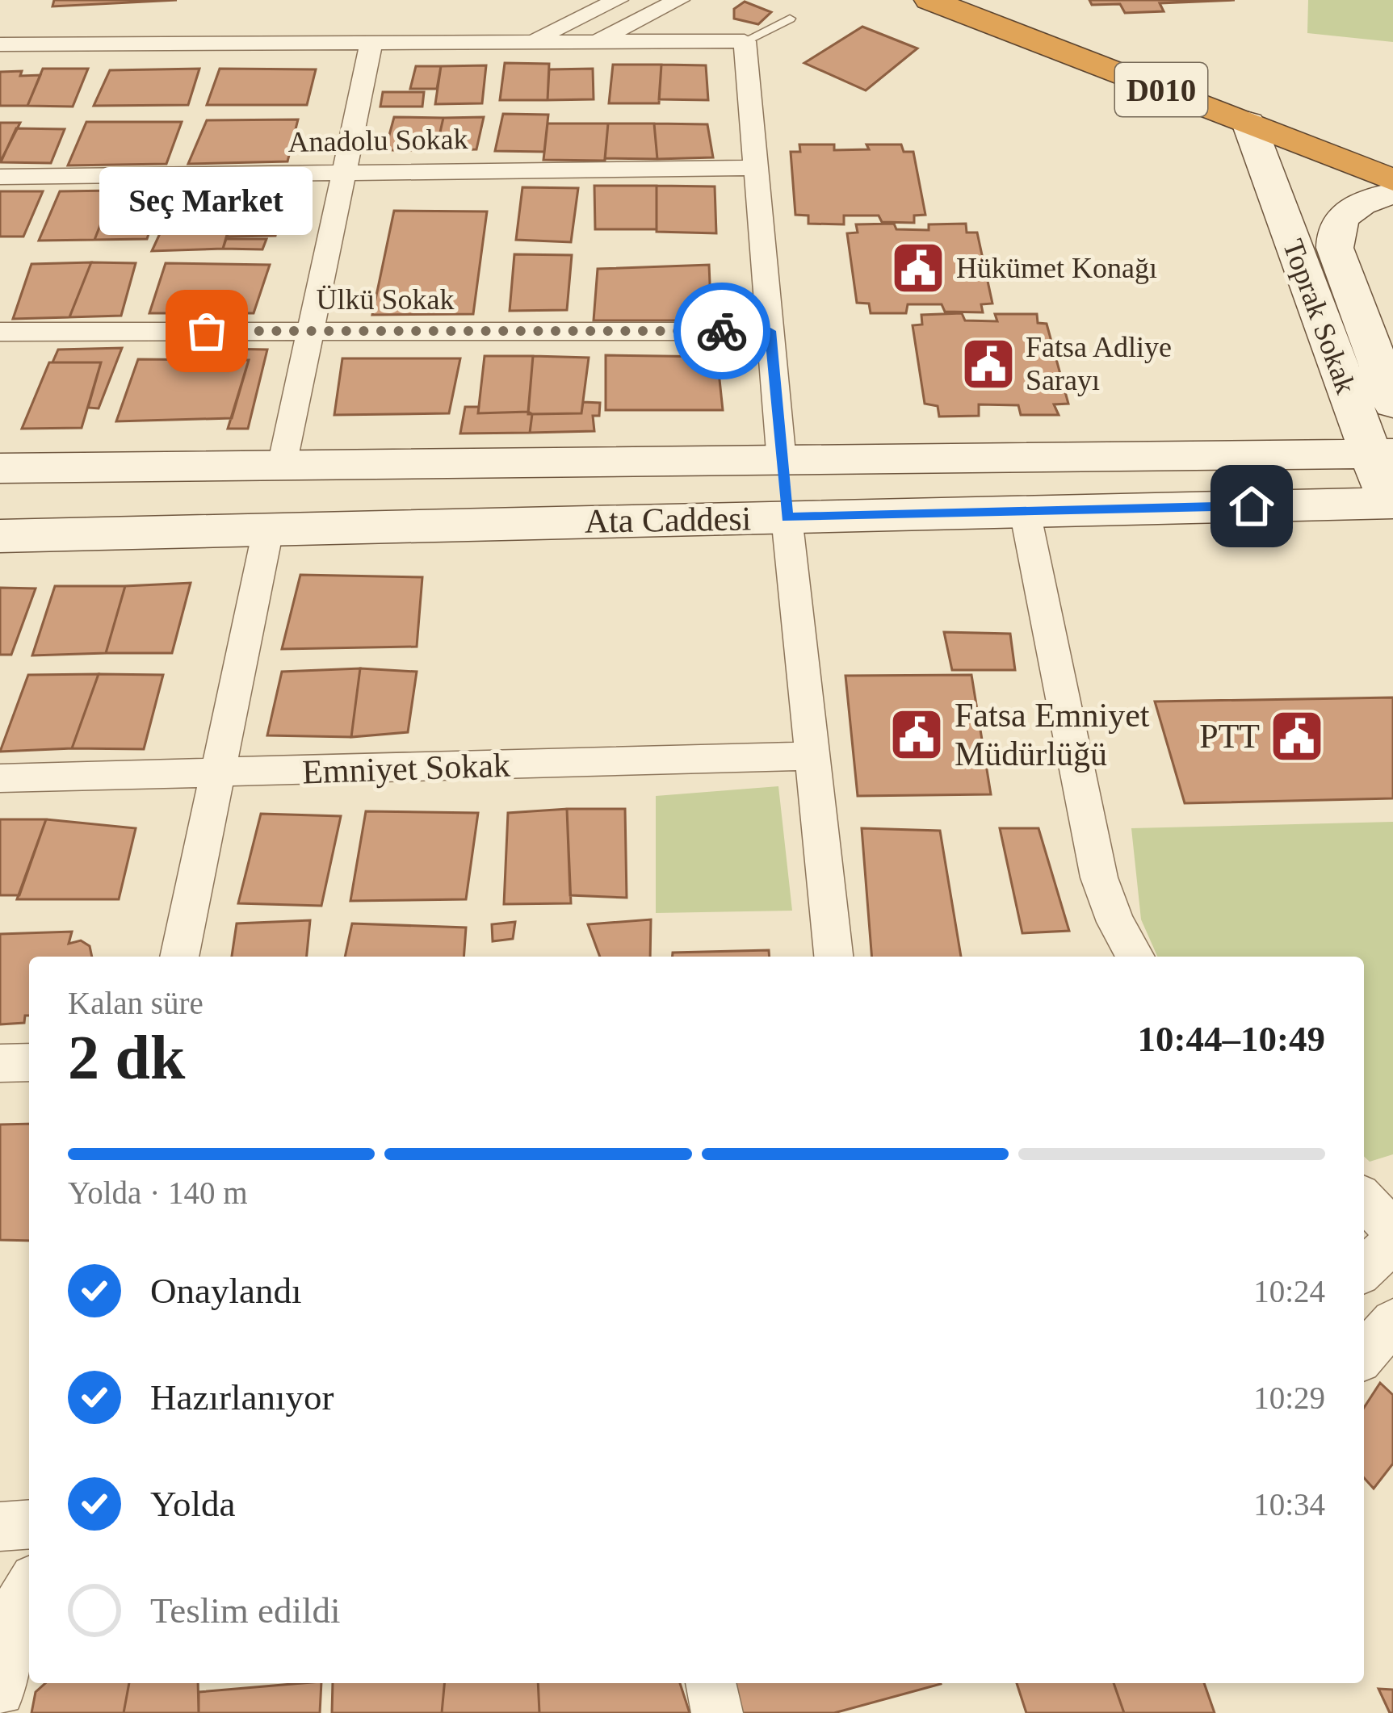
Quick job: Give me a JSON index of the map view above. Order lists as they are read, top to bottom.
{
  "streets": {
    "highway": ["D010"],
    "main road": ["Toprak Sokak", "Ata Caddesi"],
    "street": ["Anadolu Sokak", "Ülkü Sokak", "Emniyet Sokak"]
  },
  "crossings": [
    ["D010", "Toprak Sokak"],
    ["Toprak Sokak", "Ata Caddesi"]
  ],
  "places": {
    "public building": [
      "Hükümet Konağı",
      "Fatsa Adliye Sarayı",
      "Fatsa Emniyet Müdürlüğü",
      "PTT"
    ],
    "other": ["Seç Market"]
  },
  "page": {
    "bubble": "Seç Market",
    "heading": ["2 dk", "Kalan süre", "10:44–10:49"],
    "bar": "Yolda · 140 m",
    "list": [
      ["Onaylandı", "10:24"],
      ["Hazırlanıyor", "10:29"],
      ["Yolda", "10:34"],
      "Teslim edildi"
    ]
  }
}
